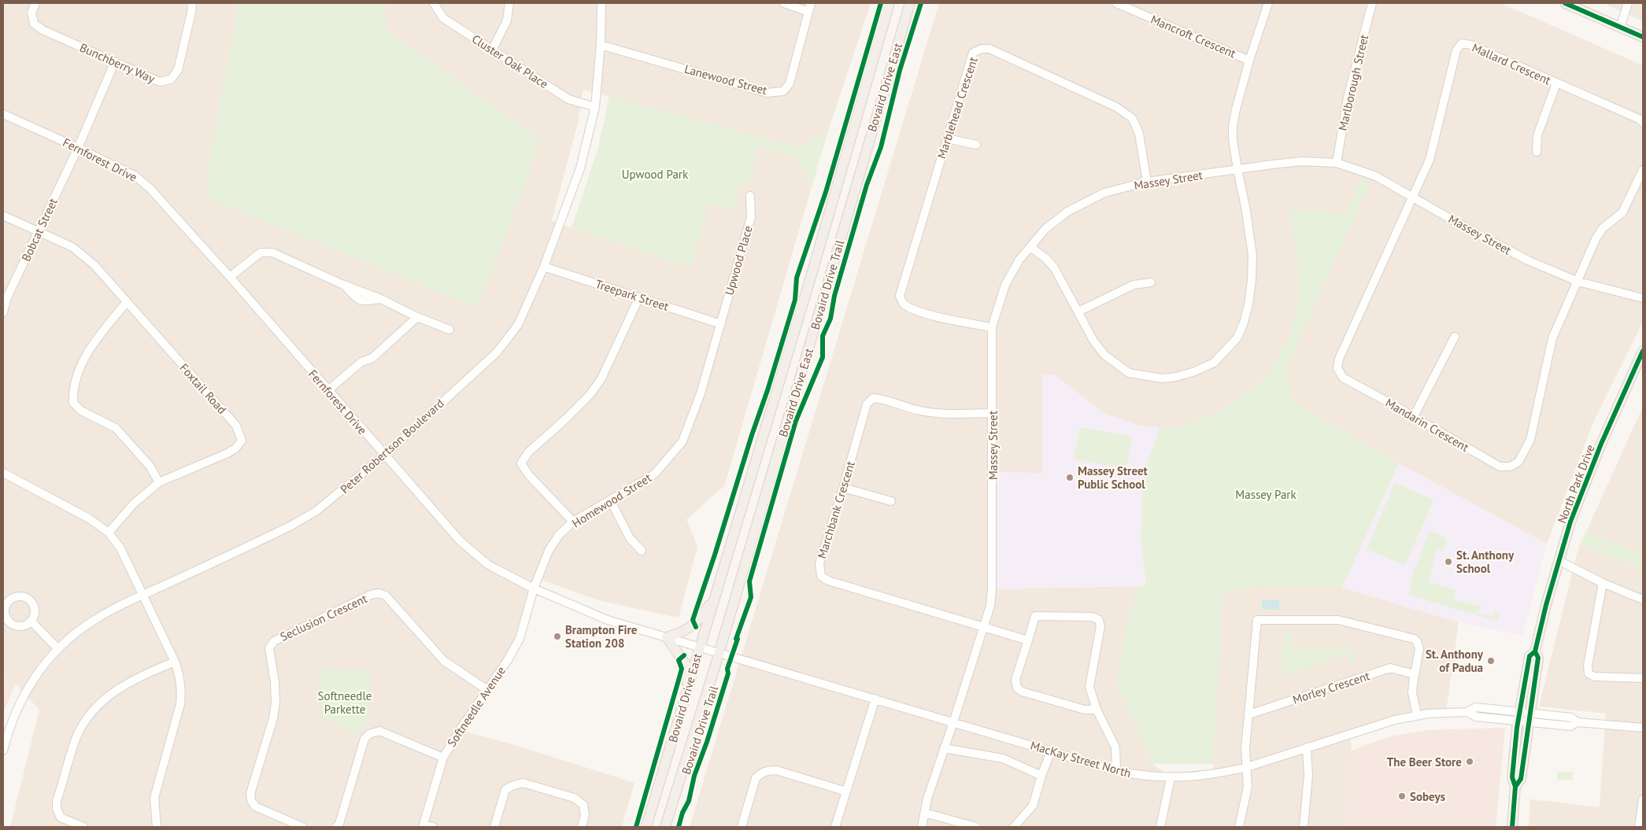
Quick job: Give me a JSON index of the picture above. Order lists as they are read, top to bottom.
{
  "streets": {
    "main road": ["Bovaird Drive East", "North Park Drive"],
    "street": [
      "Mancroft Crescent",
      "Cluster Oak Place",
      "Bunchberry Way",
      "Mallard Crescent",
      "Lanewood Street",
      "Marlborough Street",
      "Marblehead Crescent",
      "Fernforest Drive",
      "Massey Street",
      "Bobcat Street",
      "Upwood Place",
      "Treepark Street",
      "Foxtail Road",
      "Mandarin Crescent",
      "Peter Robertson Boulevard",
      "Homewood Street",
      "Marchbank Crescent",
      "Seclusion Crescent",
      "Morley Crescent",
      "Softneedle Avenue",
      "MacKay Street North"
    ],
    "cycle path": ["Bovaird Drive Trail"]
  },
  "crossings": [
    ["Mancroft Crescent", "Massey Street"],
    ["Cluster Oak Place", "Peter Robertson Boulevard"],
    ["Bunchberry Way", "Bobcat Street"],
    ["Mallard Crescent", "Massey Street"],
    ["Mallard Crescent", "Mandarin Crescent"],
    ["Lanewood Street", "Peter Robertson Boulevard"],
    ["Marlborough Street", "Massey Street"],
    ["Bovaird Drive East", "Fernforest Drive"],
    ["Bovaird Drive East", "MacKay Street North"],
    ["Marblehead Crescent", "Massey Street"],
    ["Fernforest Drive", "Bobcat Street"],
    ["Fernforest Drive", "Peter Robertson Boulevard"],
    ["Fernforest Drive", "Homewood Street"],
    ["Fernforest Drive", "Softneedle Avenue"],
    ["Fernforest Drive", "MacKay Street North"],
    ["Massey Street", "Mandarin Crescent"],
    ["Massey Street", "Marchbank Crescent"],
    ["Massey Street", "MacKay Street North"],
    ["Bobcat Street", "Foxtail Road"],
    ["Upwood Place", "Treepark Street"],
    ["Upwood Place", "Homewood Street"],
    ["Treepark Street", "Peter Robertson Boulevard"],
    ["Treepark Street", "Homewood Street"],
    ["North Park Drive", "MacKay Street North"],
    ["Homewood Street", "Softneedle Avenue"],
    ["Seclusion Crescent", "Softneedle Avenue"]
  ],
  "parks": ["Upwood Park", "Massey Park", "Softneedle Parkette"],
  "places": [
    "Massey Street Public School",
    "St. Anthony School",
    "Brampton Fire Station 208",
    "St. Anthony of Padua",
    "The Beer Store",
    "Sobeys"
  ]
}
